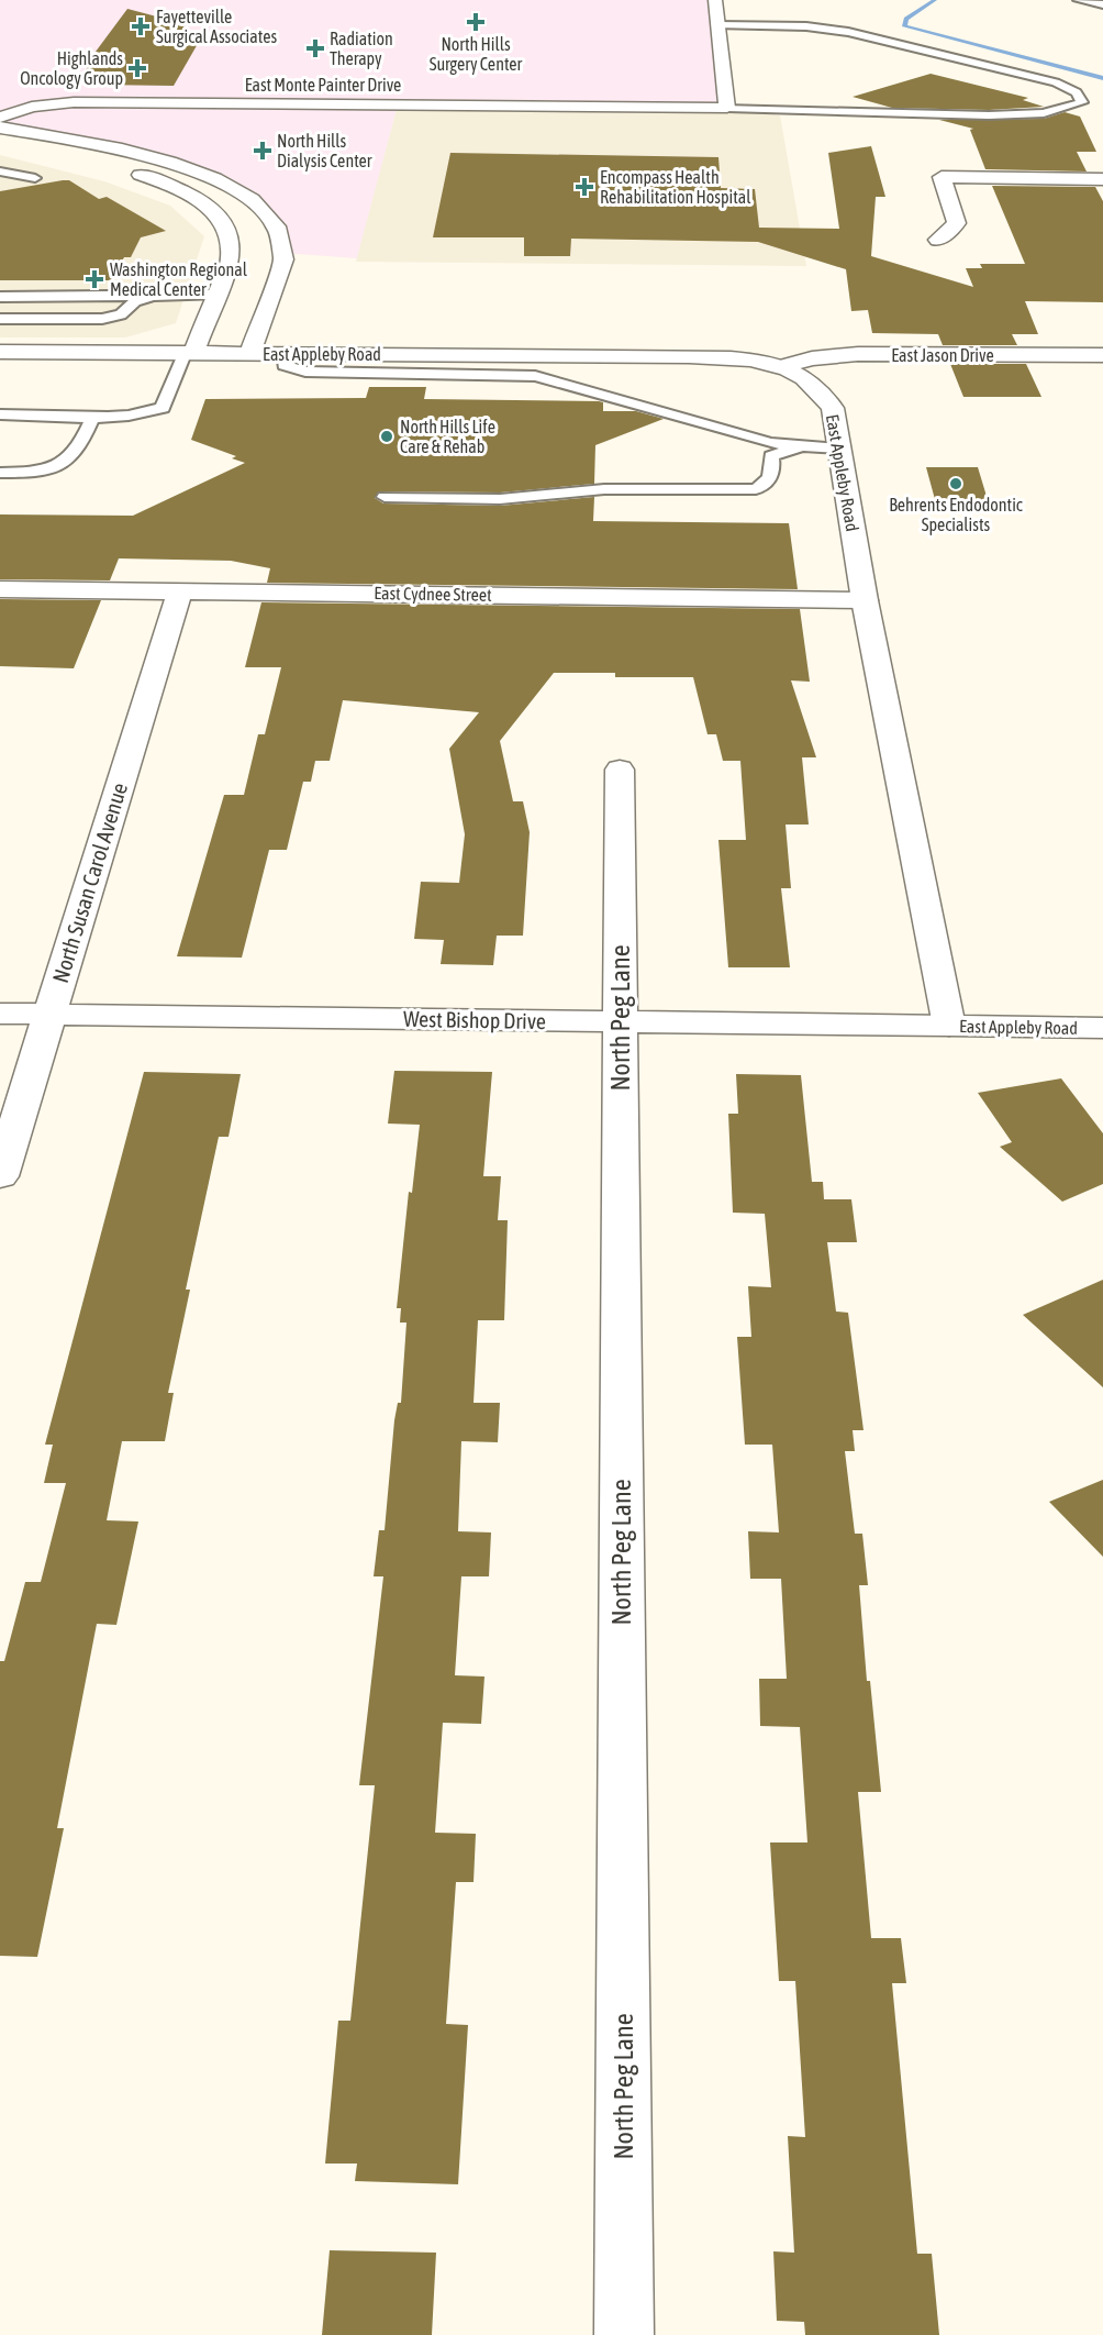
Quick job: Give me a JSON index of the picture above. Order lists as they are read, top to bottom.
{
  "streets": {
    "street": [
      "East Monte Painter Drive",
      "East Appleby Road",
      "East Jason Drive",
      "East Cydnee Street",
      "North Susan Carol Avenue",
      "North Peg Lane",
      "West Bishop Drive"
    ]
  },
  "crossings": [
    ["East Appleby Road", "East Jason Drive"],
    ["East Appleby Road", "East Cydnee Street"],
    ["East Appleby Road", "West Bishop Drive"],
    ["East Cydnee Street", "North Susan Carol Avenue"],
    ["North Susan Carol Avenue", "West Bishop Drive"],
    ["North Peg Lane", "West Bishop Drive"]
  ],
  "places": {
    "health": [
      "North Hills Surgery Center",
      "Fayetteville Surgical Associates",
      "Radiation Therapy",
      "Highlands Oncology Group",
      "North Hills Dialysis Center",
      "Encompass Health Rehabilitation Hospital",
      "Washington Regional Medical Center"
    ],
    "other": ["North Hills Life Care & Rehab", "Behrents Endodontic Specialists"]
  }
}
